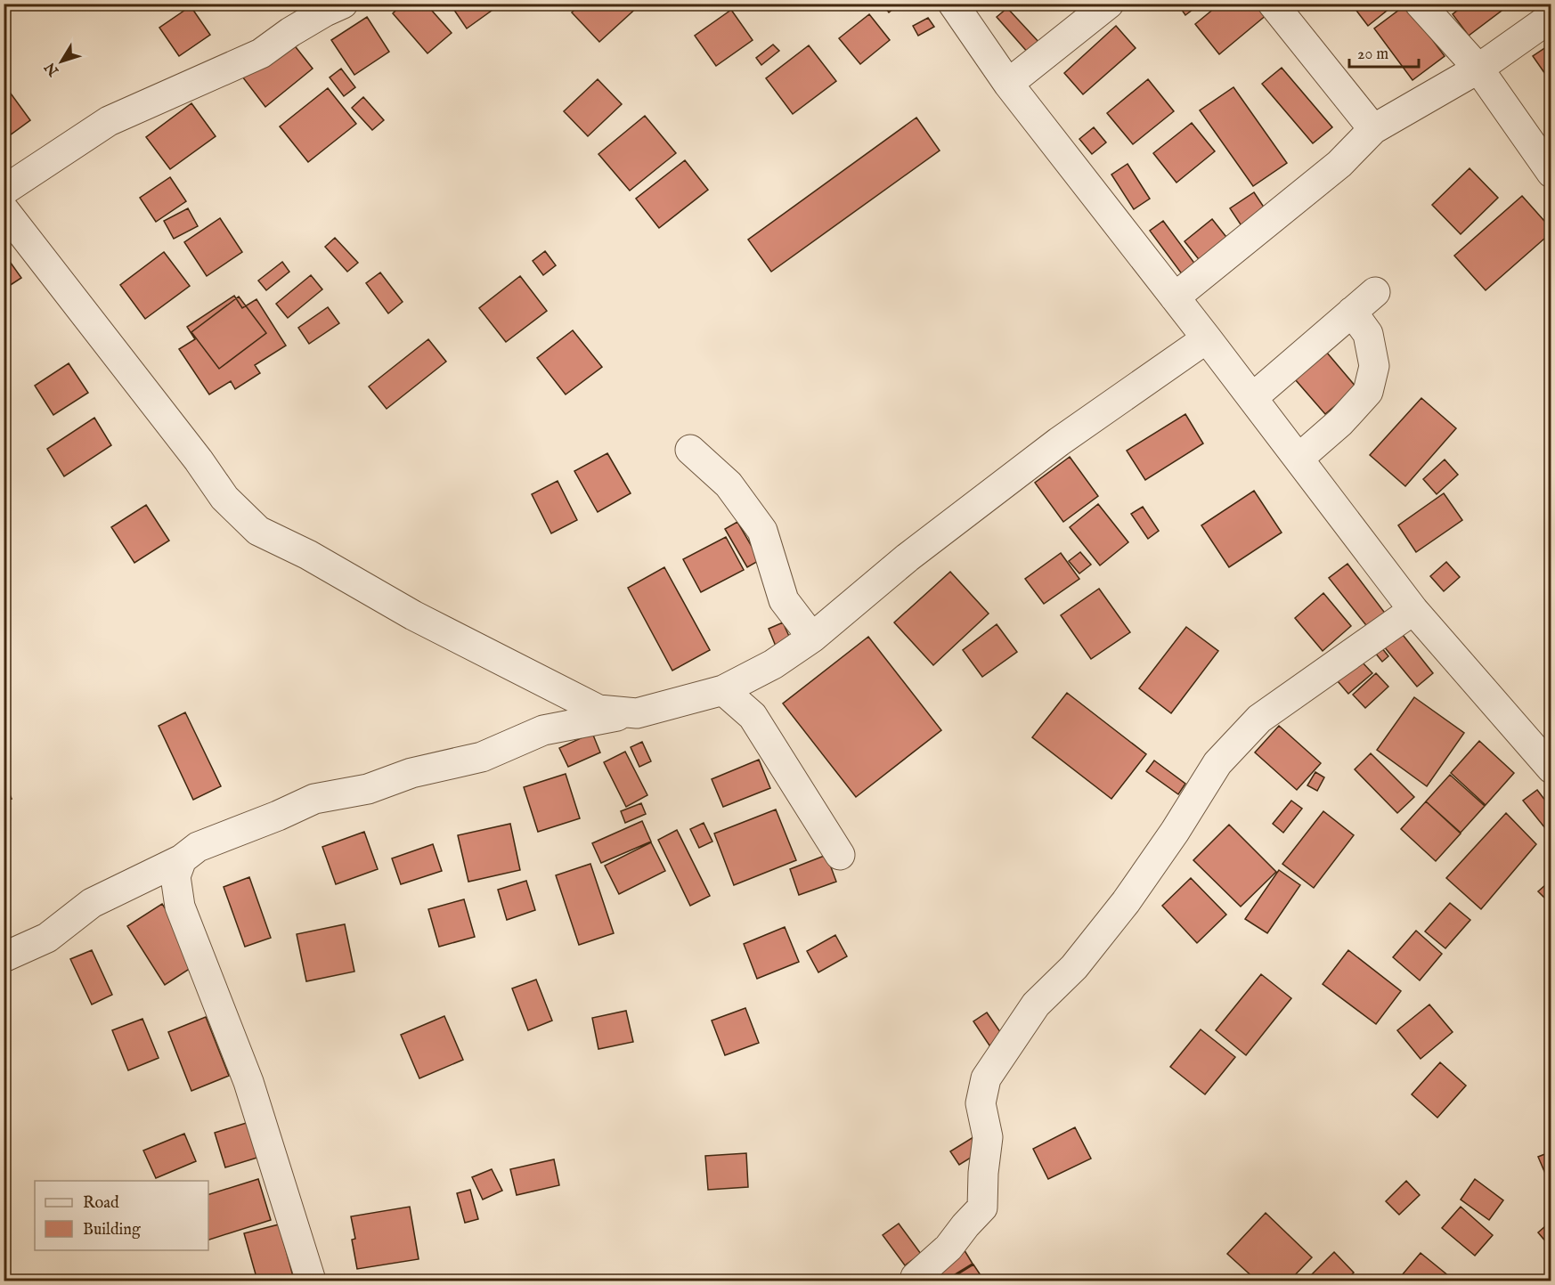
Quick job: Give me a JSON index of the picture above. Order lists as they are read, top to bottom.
{
  "legend": ["Road", "Building"],
  "scale_bar": "20 m",
  "north": "bottom left"
}
